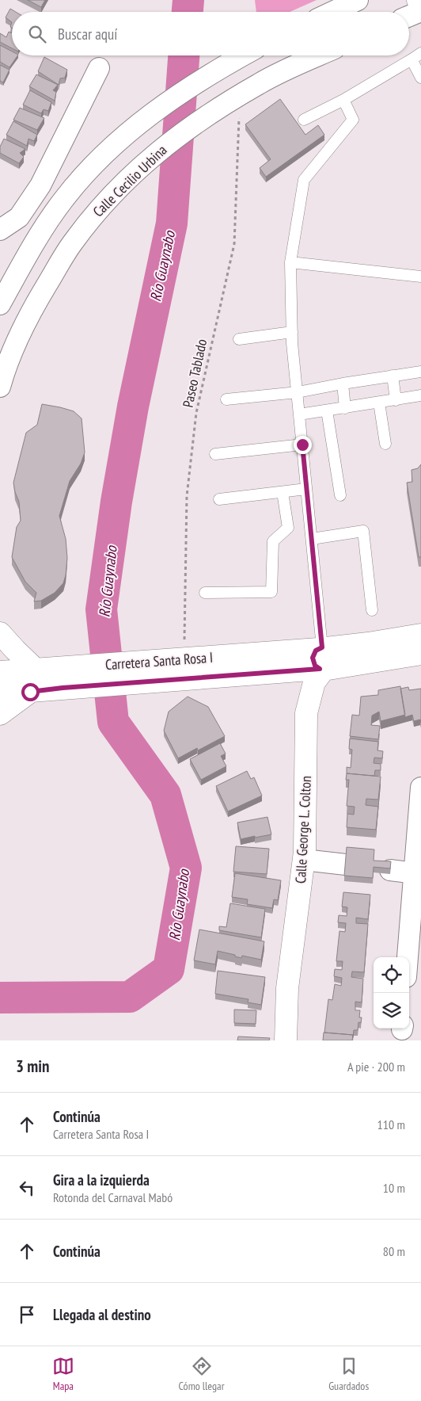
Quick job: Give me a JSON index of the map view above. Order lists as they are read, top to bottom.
{
  "streets": {
    "street": ["Calle Cecilio Urbina", "Carretera Santa Rosa I", "Calle George L. Colton"],
    "path": ["Paseo Tablado"]
  },
  "crossings": [
    ["Carretera Santa Rosa I", "Calle George L. Colton"]
  ],
  "water": ["Río Guaynabo"],
  "page": {
    "search": "Buscar aquí",
    "heading": ["3 min", "A pie · 200 m"],
    "list": [
      ["Continúa", "Carretera Santa Rosa I", "110 m"],
      ["Gira a la izquierda", "Rotonda del Carnaval Mabó", "10 m"],
      ["Continúa", "80 m"],
      "Llegada al destino"
    ],
    "nav": ["Mapa", "Cómo llegar", "Guardados"]
  }
}
